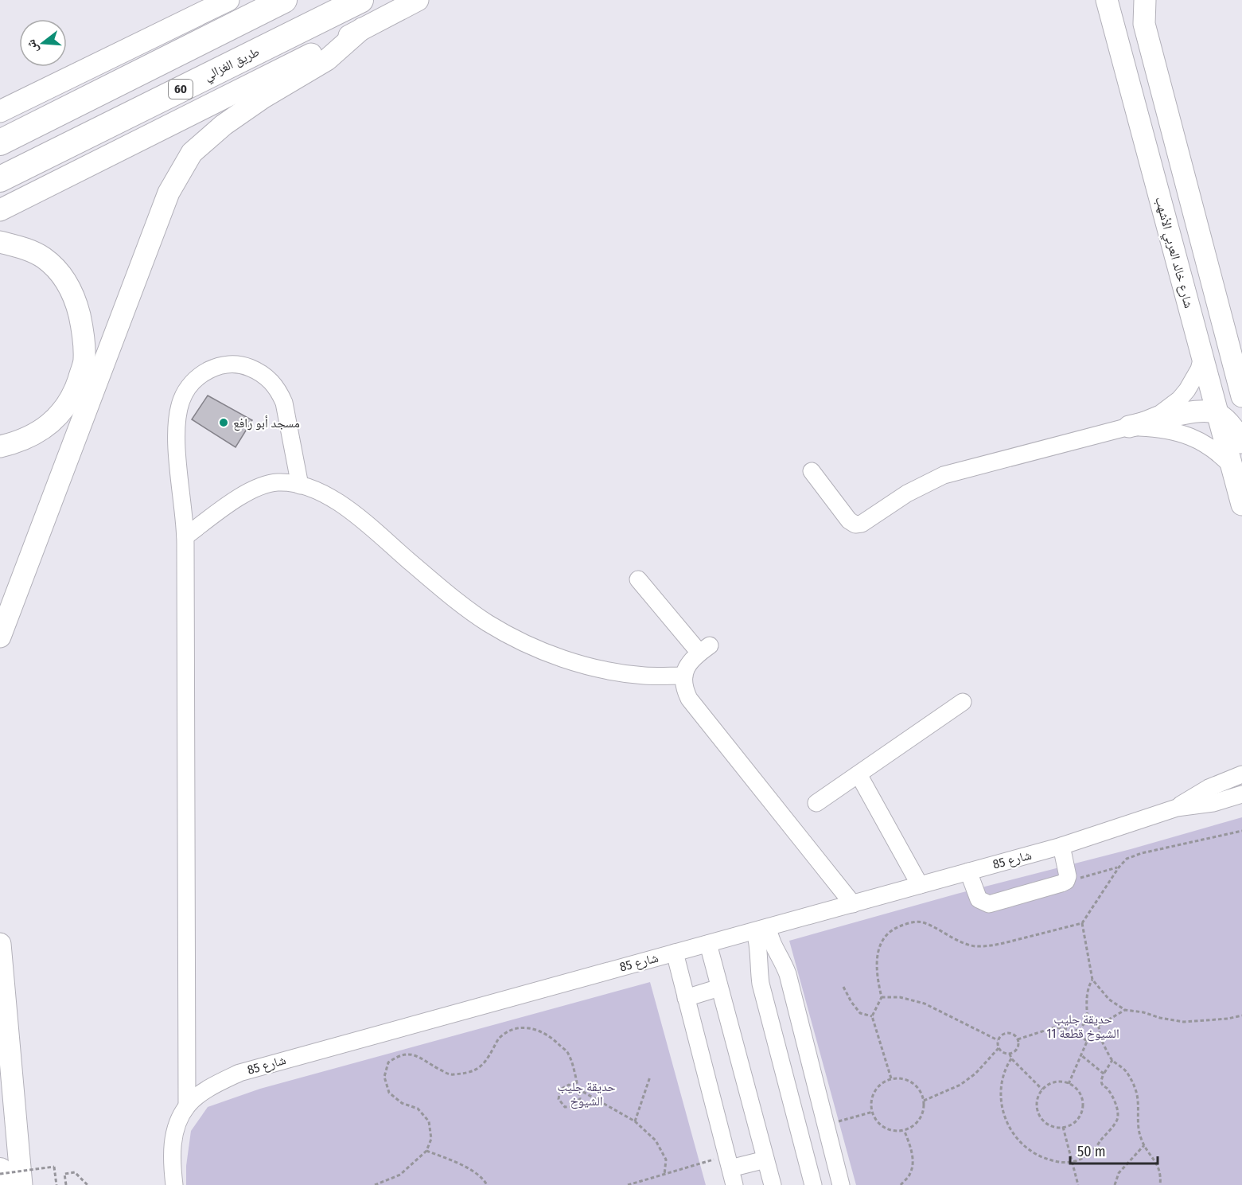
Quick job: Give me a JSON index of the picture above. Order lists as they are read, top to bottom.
{
  "streets": {
    "highway": ["طريق الغزالي", "60"],
    "main road": ["شارع خالد العربي الأشهب"],
    "street": ["شارع 85"]
  },
  "parks": ["حديقة جليب الشيوخ قطعة 11", "حديقة جليب الشيوخ"],
  "places": ["مسجد أبو رافع"],
  "scale_bar": "50 m",
  "north": "left"
}
